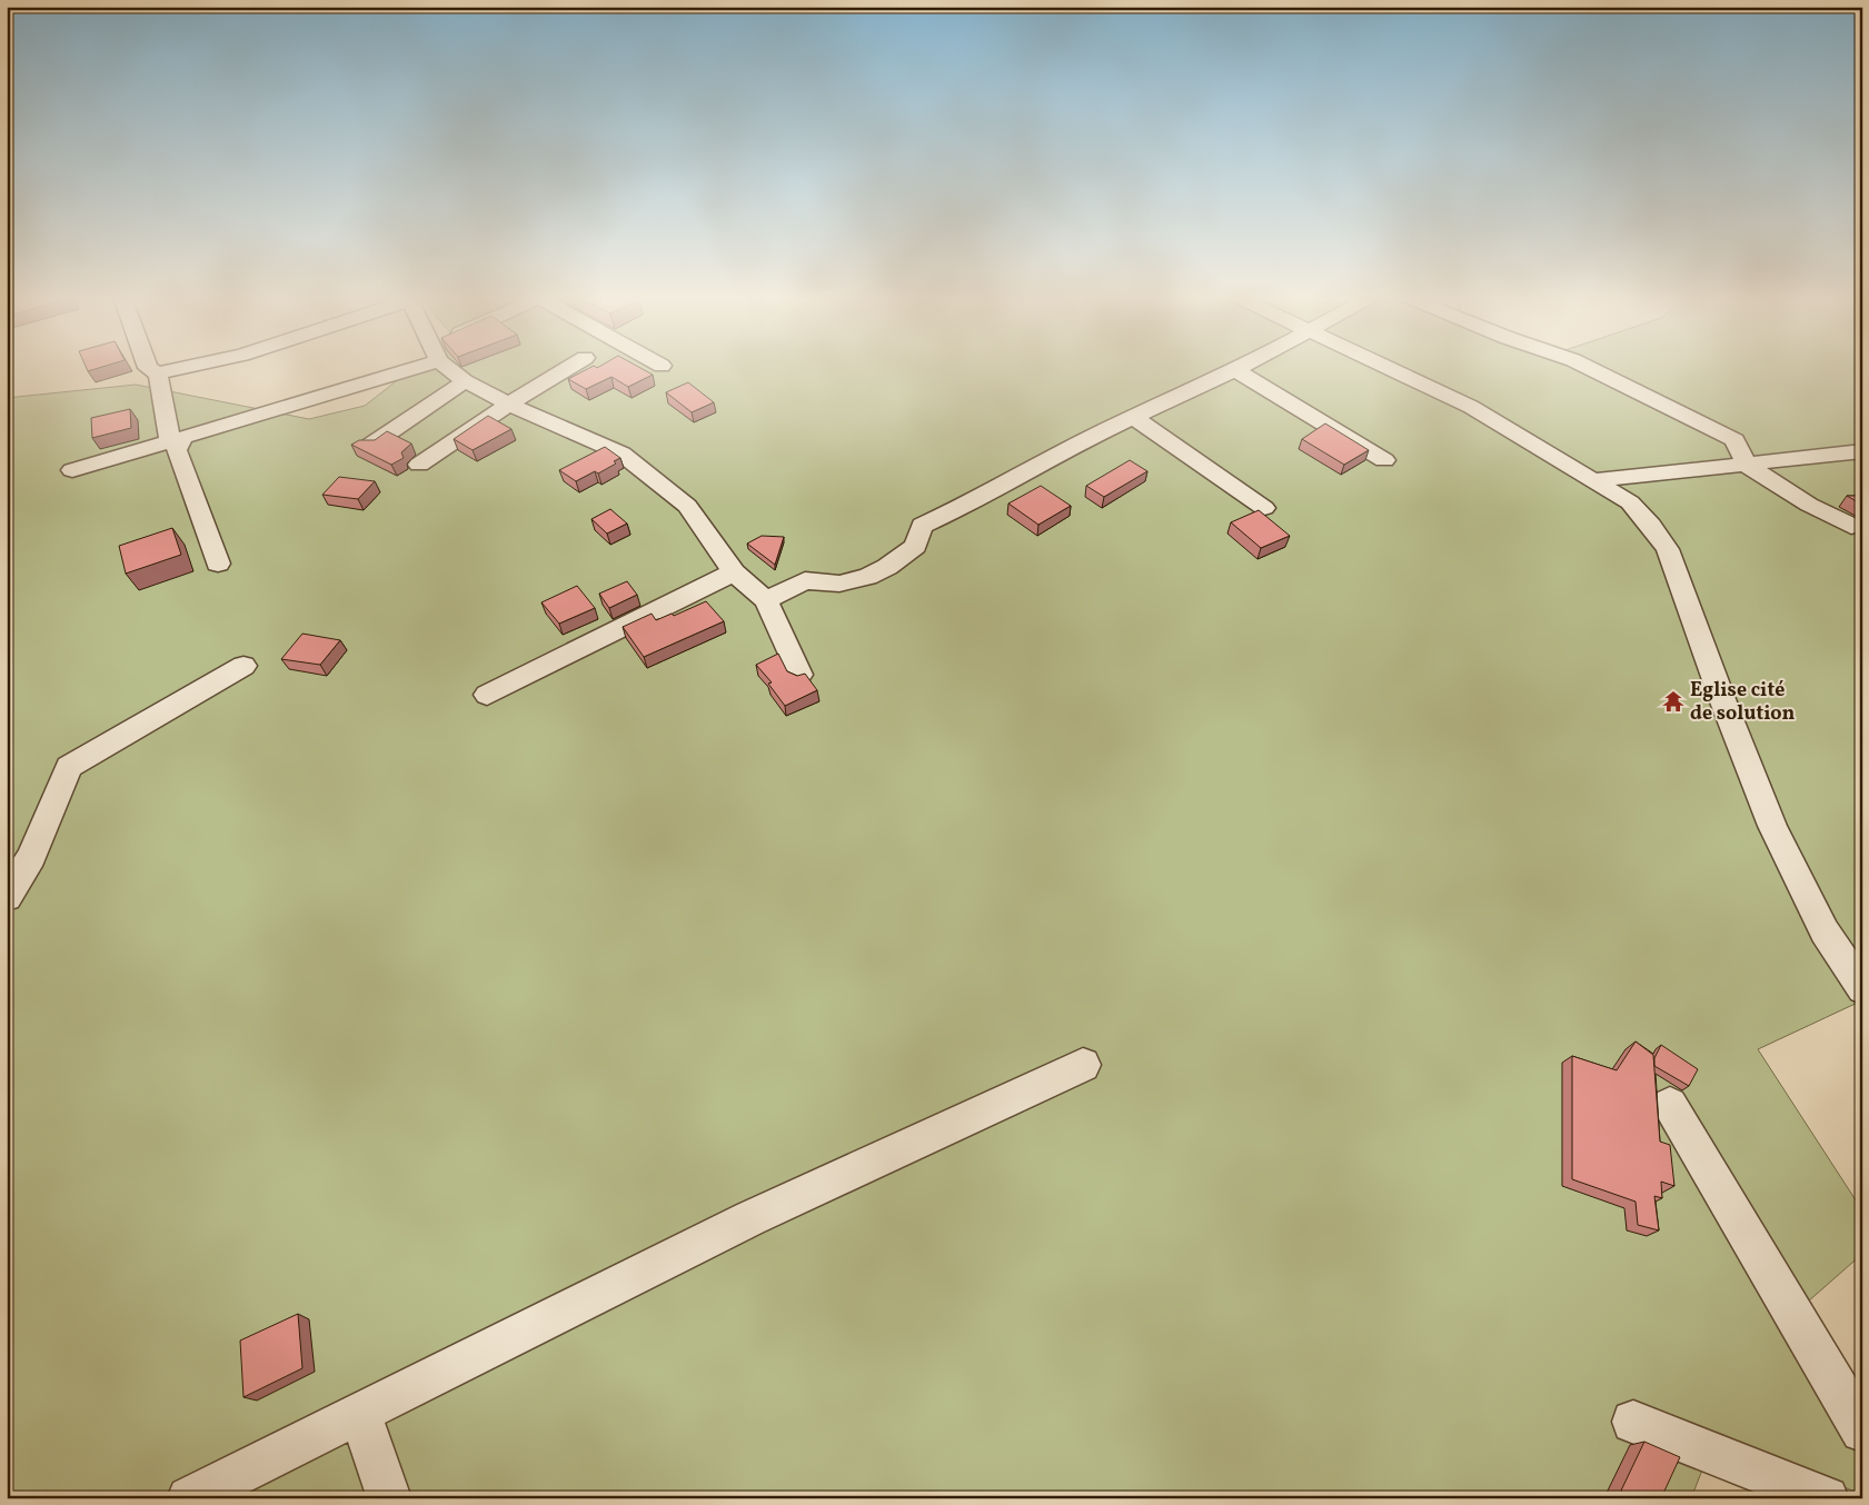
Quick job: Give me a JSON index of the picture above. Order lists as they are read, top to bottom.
{
  "places": {
    "temple": ["Eglise cité de solution"]
  }
}
